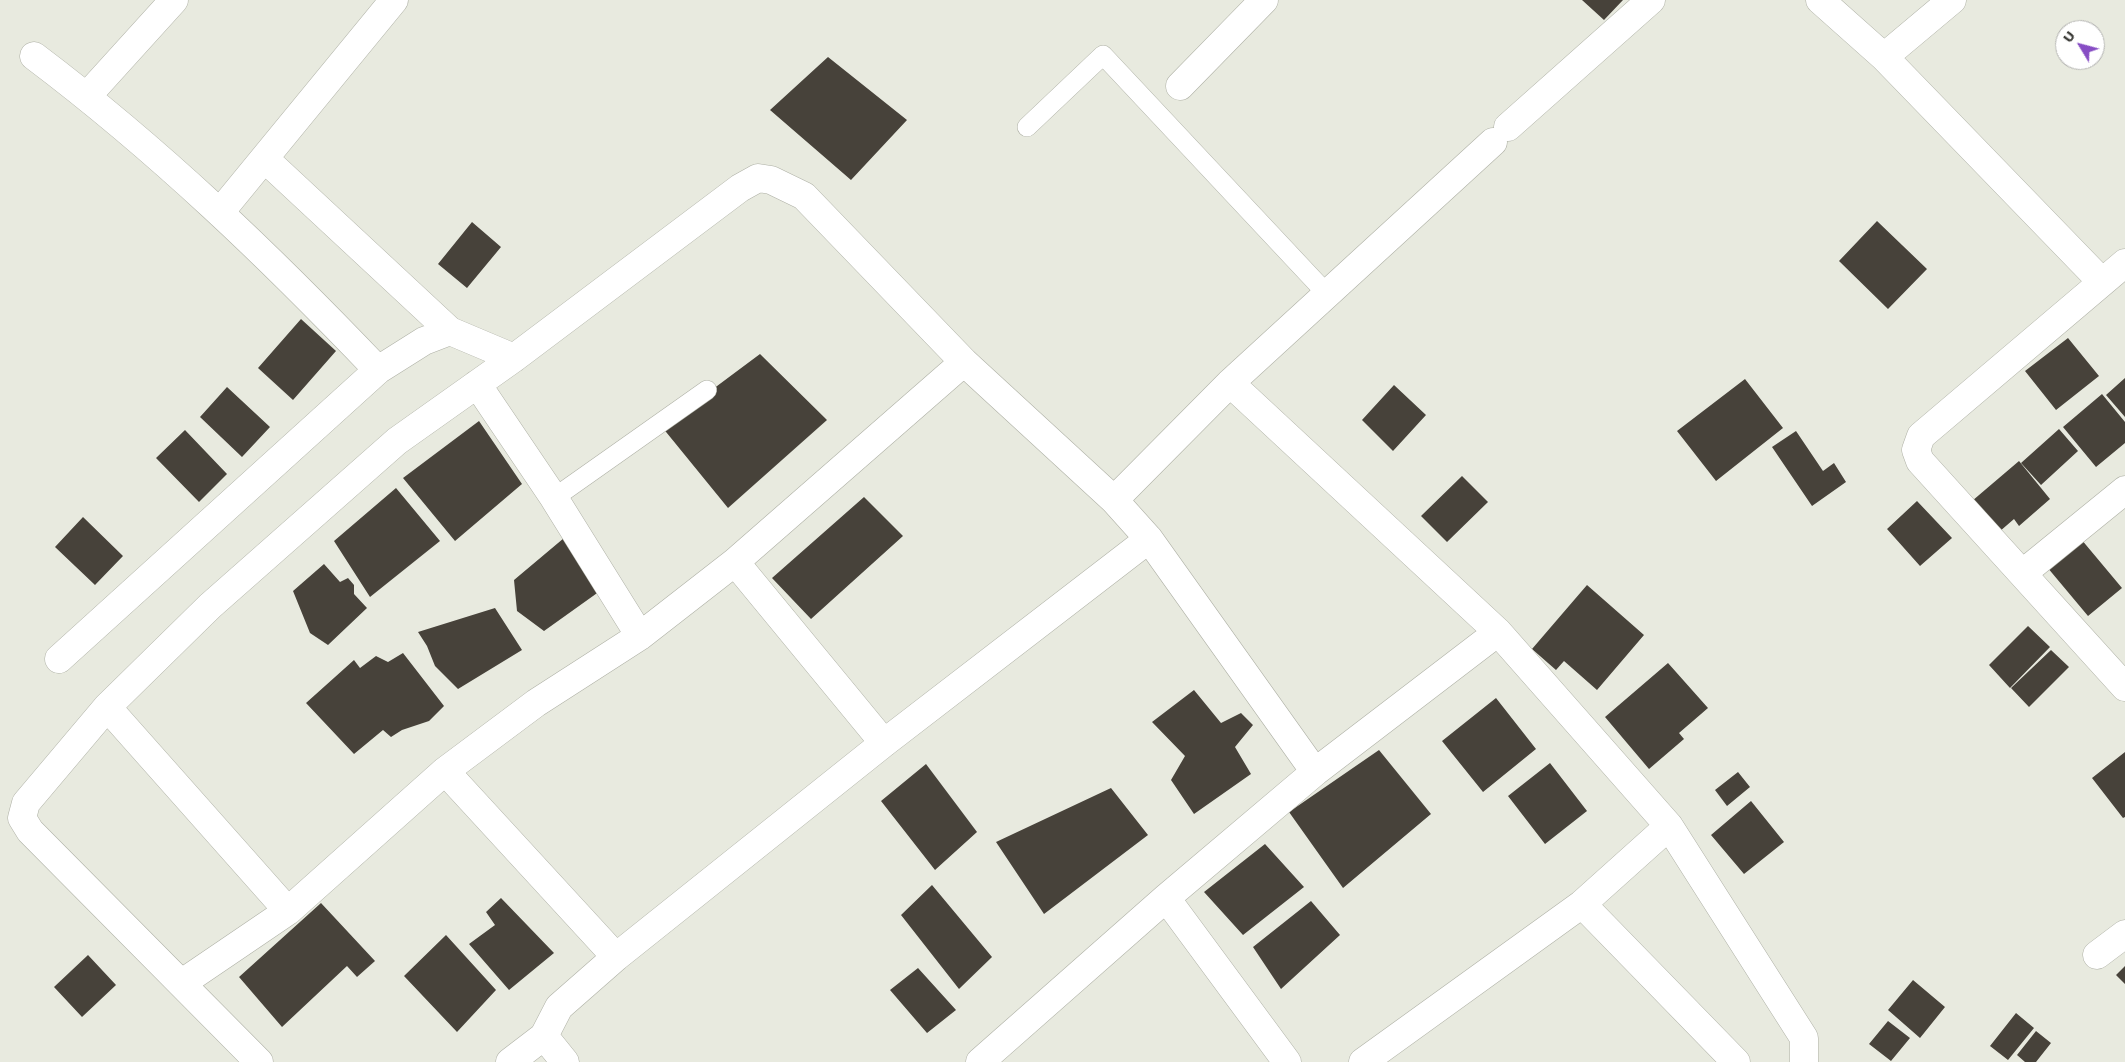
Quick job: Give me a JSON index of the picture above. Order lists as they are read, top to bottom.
{
  "north": "top left"
}
